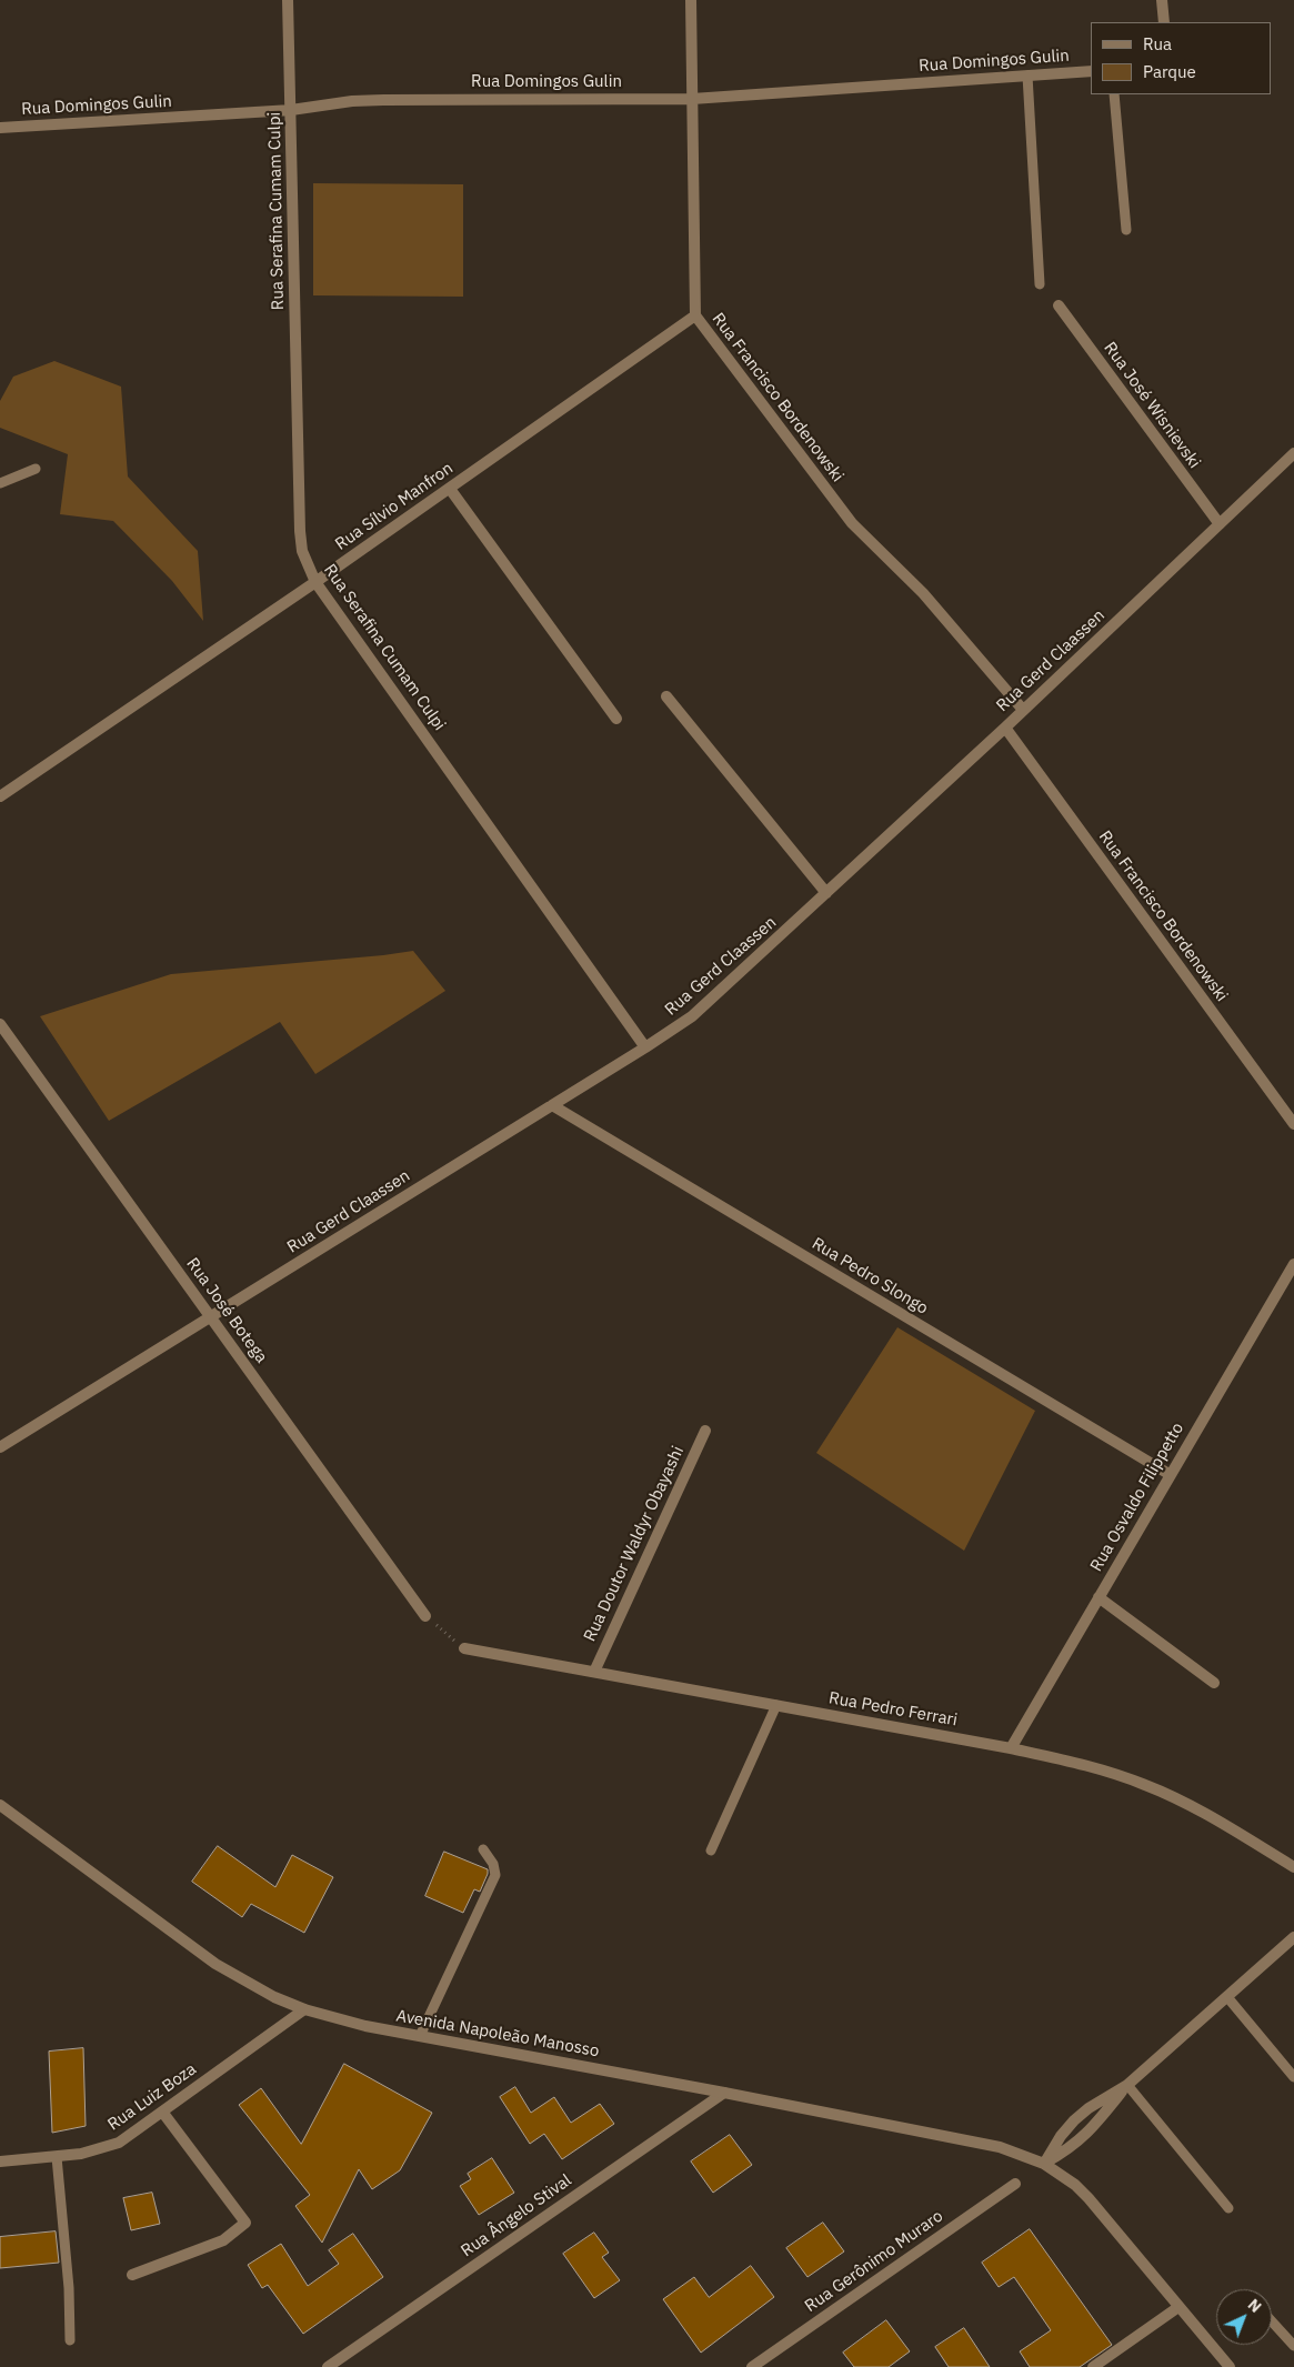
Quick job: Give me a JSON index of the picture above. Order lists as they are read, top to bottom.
{
  "streets": {
    "street": [
      "Rua Domingos Gulin",
      "Rua Serafina Cumam Culpi",
      "Rua Francisco Bordenowski",
      "Rua José Wisnievski",
      "Rua Sílvio Manfron",
      "Rua Gerd Claassen",
      "Rua Pedro Slongo",
      "Rua José Botega",
      "Rua Osvaldo Filippetto",
      "Rua Doutor Waldyr Obayashi",
      "Rua Pedro Ferrari",
      "Avenida Napoleão Manosso",
      "Rua Luiz Boza",
      "Rua Ângelo Stival",
      "Rua Gerônimo Muraro"
    ]
  },
  "crossings": [
    ["Rua Domingos Gulin", "Rua Serafina Cumam Culpi"],
    ["Rua Domingos Gulin", "Rua Francisco Bordenowski"],
    ["Rua Serafina Cumam Culpi", "Rua Sílvio Manfron"],
    ["Rua Serafina Cumam Culpi", "Rua Gerd Claassen"],
    ["Rua Francisco Bordenowski", "Rua Sílvio Manfron"],
    ["Rua Francisco Bordenowski", "Rua Gerd Claassen"],
    ["Rua José Wisnievski", "Rua Gerd Claassen"],
    ["Rua Gerd Claassen", "Rua Pedro Slongo"],
    ["Rua Gerd Claassen", "Rua José Botega"],
    ["Rua Pedro Slongo", "Rua Osvaldo Filippetto"],
    ["Rua Osvaldo Filippetto", "Rua Pedro Ferrari"],
    ["Rua Doutor Waldyr Obayashi", "Rua Pedro Ferrari"],
    ["Avenida Napoleão Manosso", "Rua Luiz Boza"],
    ["Avenida Napoleão Manosso", "Rua Ângelo Stival"]
  ],
  "legend": ["Rua", "Parque"],
  "north": "top right"
}
